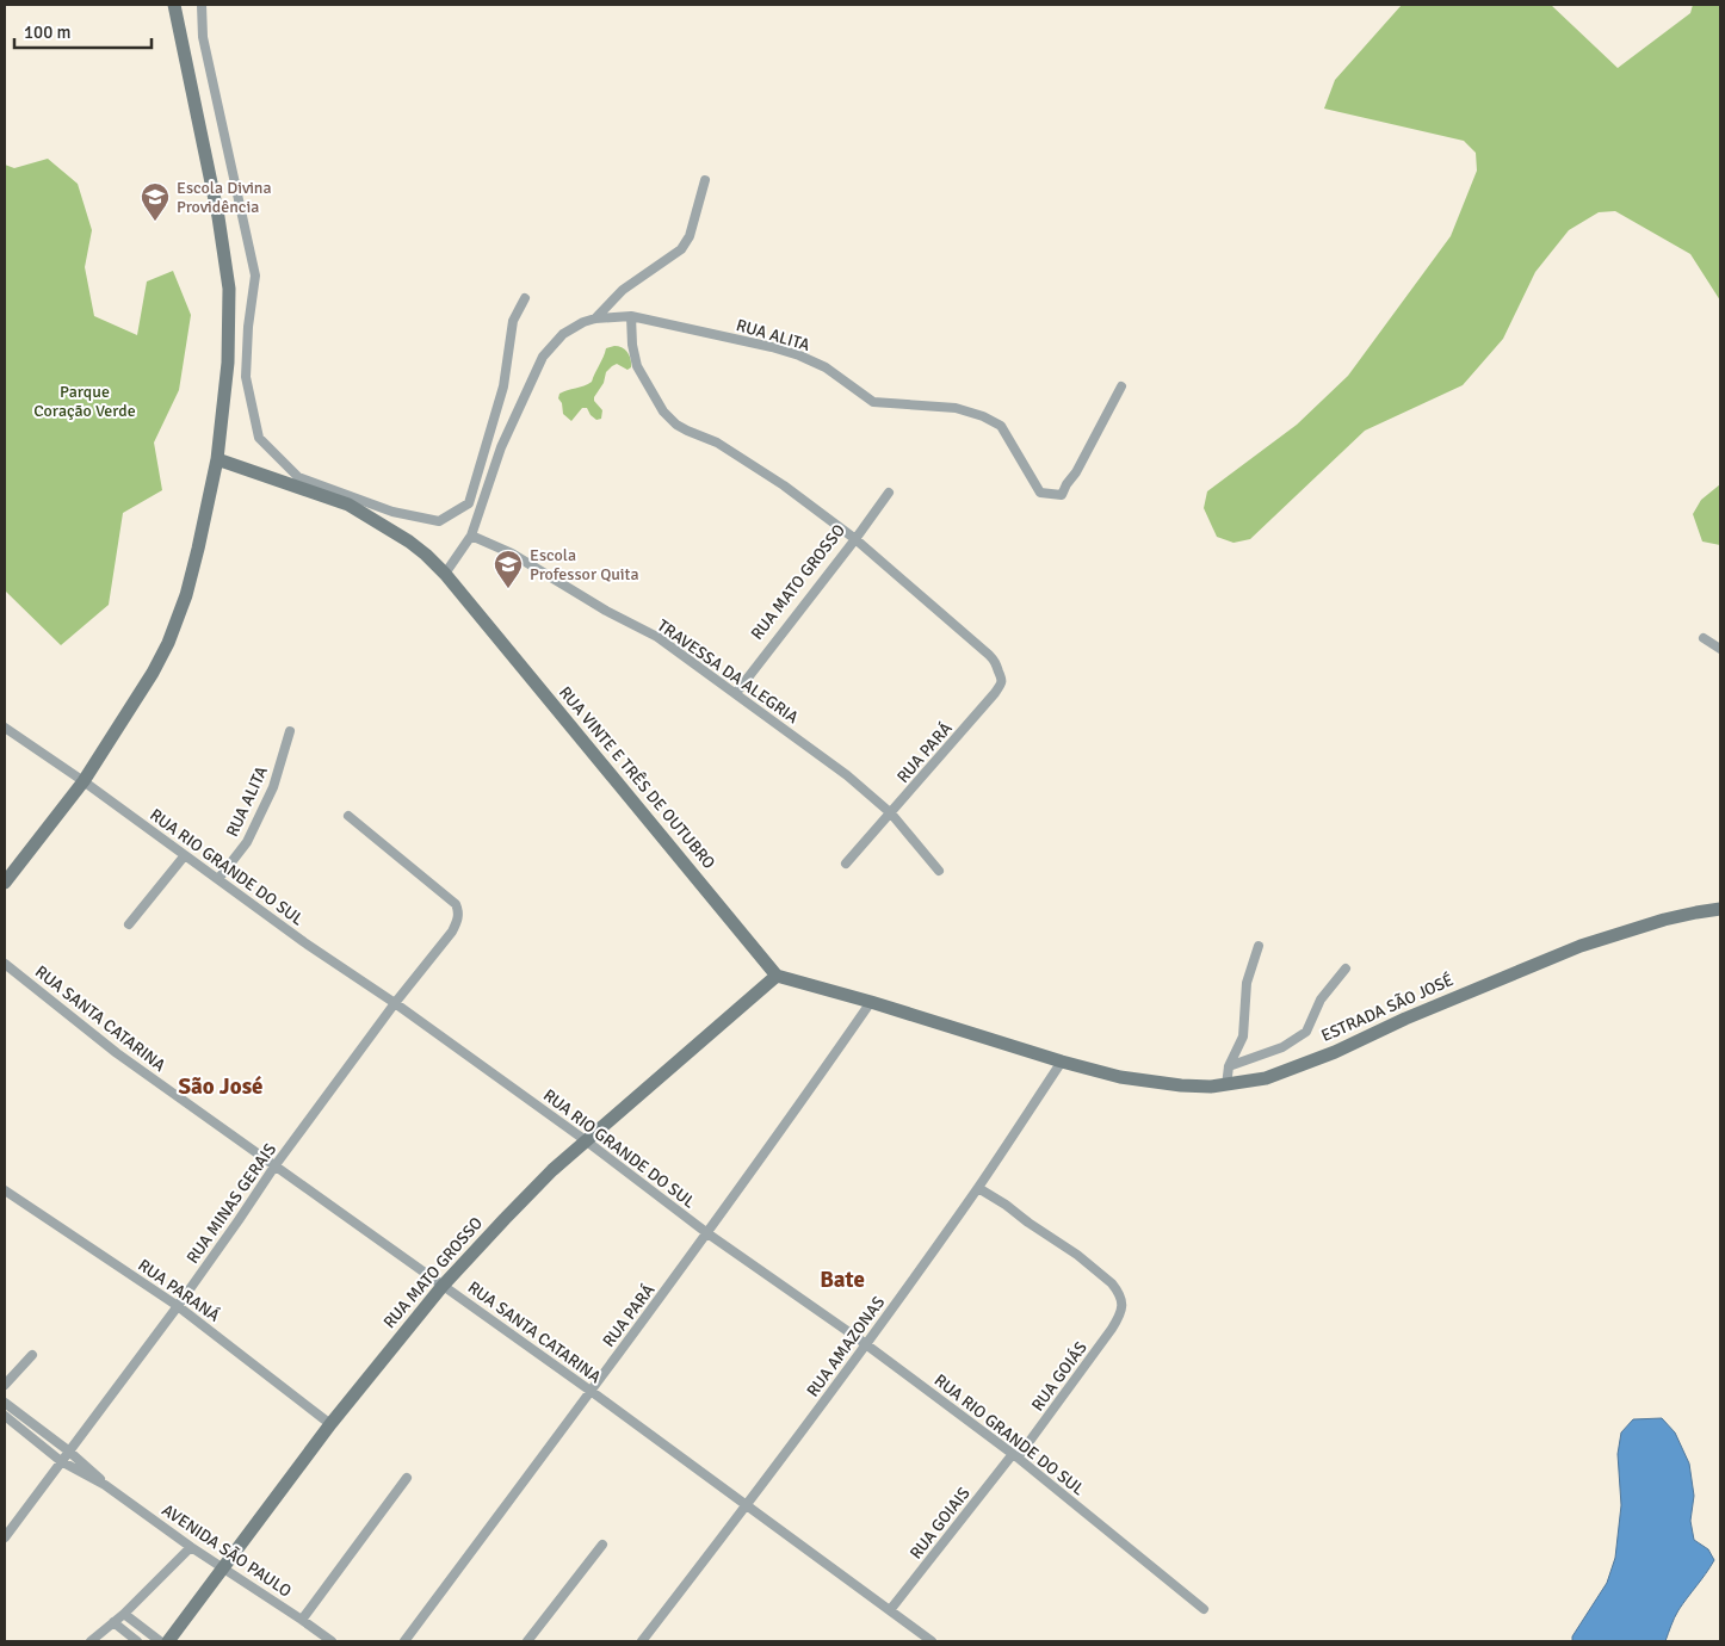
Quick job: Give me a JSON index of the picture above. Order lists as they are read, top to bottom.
{
  "streets": {
    "street": [
      "RUA ALITA",
      "RUA MATO GROSSO",
      "TRAVESSA DA ALEGRIA",
      "RUA PARÁ",
      "RUA VINTE E TRÊS DE OUTUBRO",
      "RUA RIO GRANDE DO SUL",
      "ESTRADA SÃO JOSÉ",
      "RUA SANTA CATARINA",
      "RUA MINAS GERAIS",
      "RUA PARANÁ",
      "RUA AMAZONAS",
      "RUA GOIÁS",
      "RUA GOIAIS",
      "AVENIDA SÃO PAULO"
    ]
  },
  "crossings": [
    ["RUA ALITA", "TRAVESSA DA ALEGRIA"],
    ["RUA ALITA", "RUA VINTE E TRÊS DE OUTUBRO"],
    ["RUA ALITA", "RUA RIO GRANDE DO SUL"],
    ["RUA MATO GROSSO", "TRAVESSA DA ALEGRIA"],
    ["RUA MATO GROSSO", "RUA PARÁ"],
    ["RUA MATO GROSSO", "RUA VINTE E TRÊS DE OUTUBRO"],
    ["RUA MATO GROSSO", "RUA RIO GRANDE DO SUL"],
    ["RUA MATO GROSSO", "RUA SANTA CATARINA"],
    ["RUA MATO GROSSO", "RUA PARANÁ"],
    ["RUA MATO GROSSO", "AVENIDA SÃO PAULO"],
    ["TRAVESSA DA ALEGRIA", "RUA PARÁ"],
    ["RUA PARÁ", "RUA RIO GRANDE DO SUL"],
    ["RUA PARÁ", "RUA SANTA CATARINA"],
    ["RUA RIO GRANDE DO SUL", "RUA MINAS GERAIS"],
    ["RUA RIO GRANDE DO SUL", "RUA AMAZONAS"],
    ["RUA RIO GRANDE DO SUL", "RUA GOIÁS"],
    ["RUA RIO GRANDE DO SUL", "RUA GOIAIS"],
    ["ESTRADA SÃO JOSÉ", "RUA AMAZONAS"],
    ["RUA SANTA CATARINA", "RUA MINAS GERAIS"],
    ["RUA SANTA CATARINA", "RUA AMAZONAS"],
    ["RUA SANTA CATARINA", "RUA GOIAIS"],
    ["RUA MINAS GERAIS", "RUA PARANÁ"],
    ["RUA MINAS GERAIS", "AVENIDA SÃO PAULO"],
    ["RUA AMAZONAS", "RUA GOIÁS"],
    ["RUA GOIÁS", "RUA GOIAIS"]
  ],
  "districts": ["São José", "Bate"],
  "parks": ["Parque Coração Verde"],
  "places": {
    "school or university": ["Escola Divina Providência", "Escola Professor Quita"]
  },
  "scale_bar": "100 m"
}
